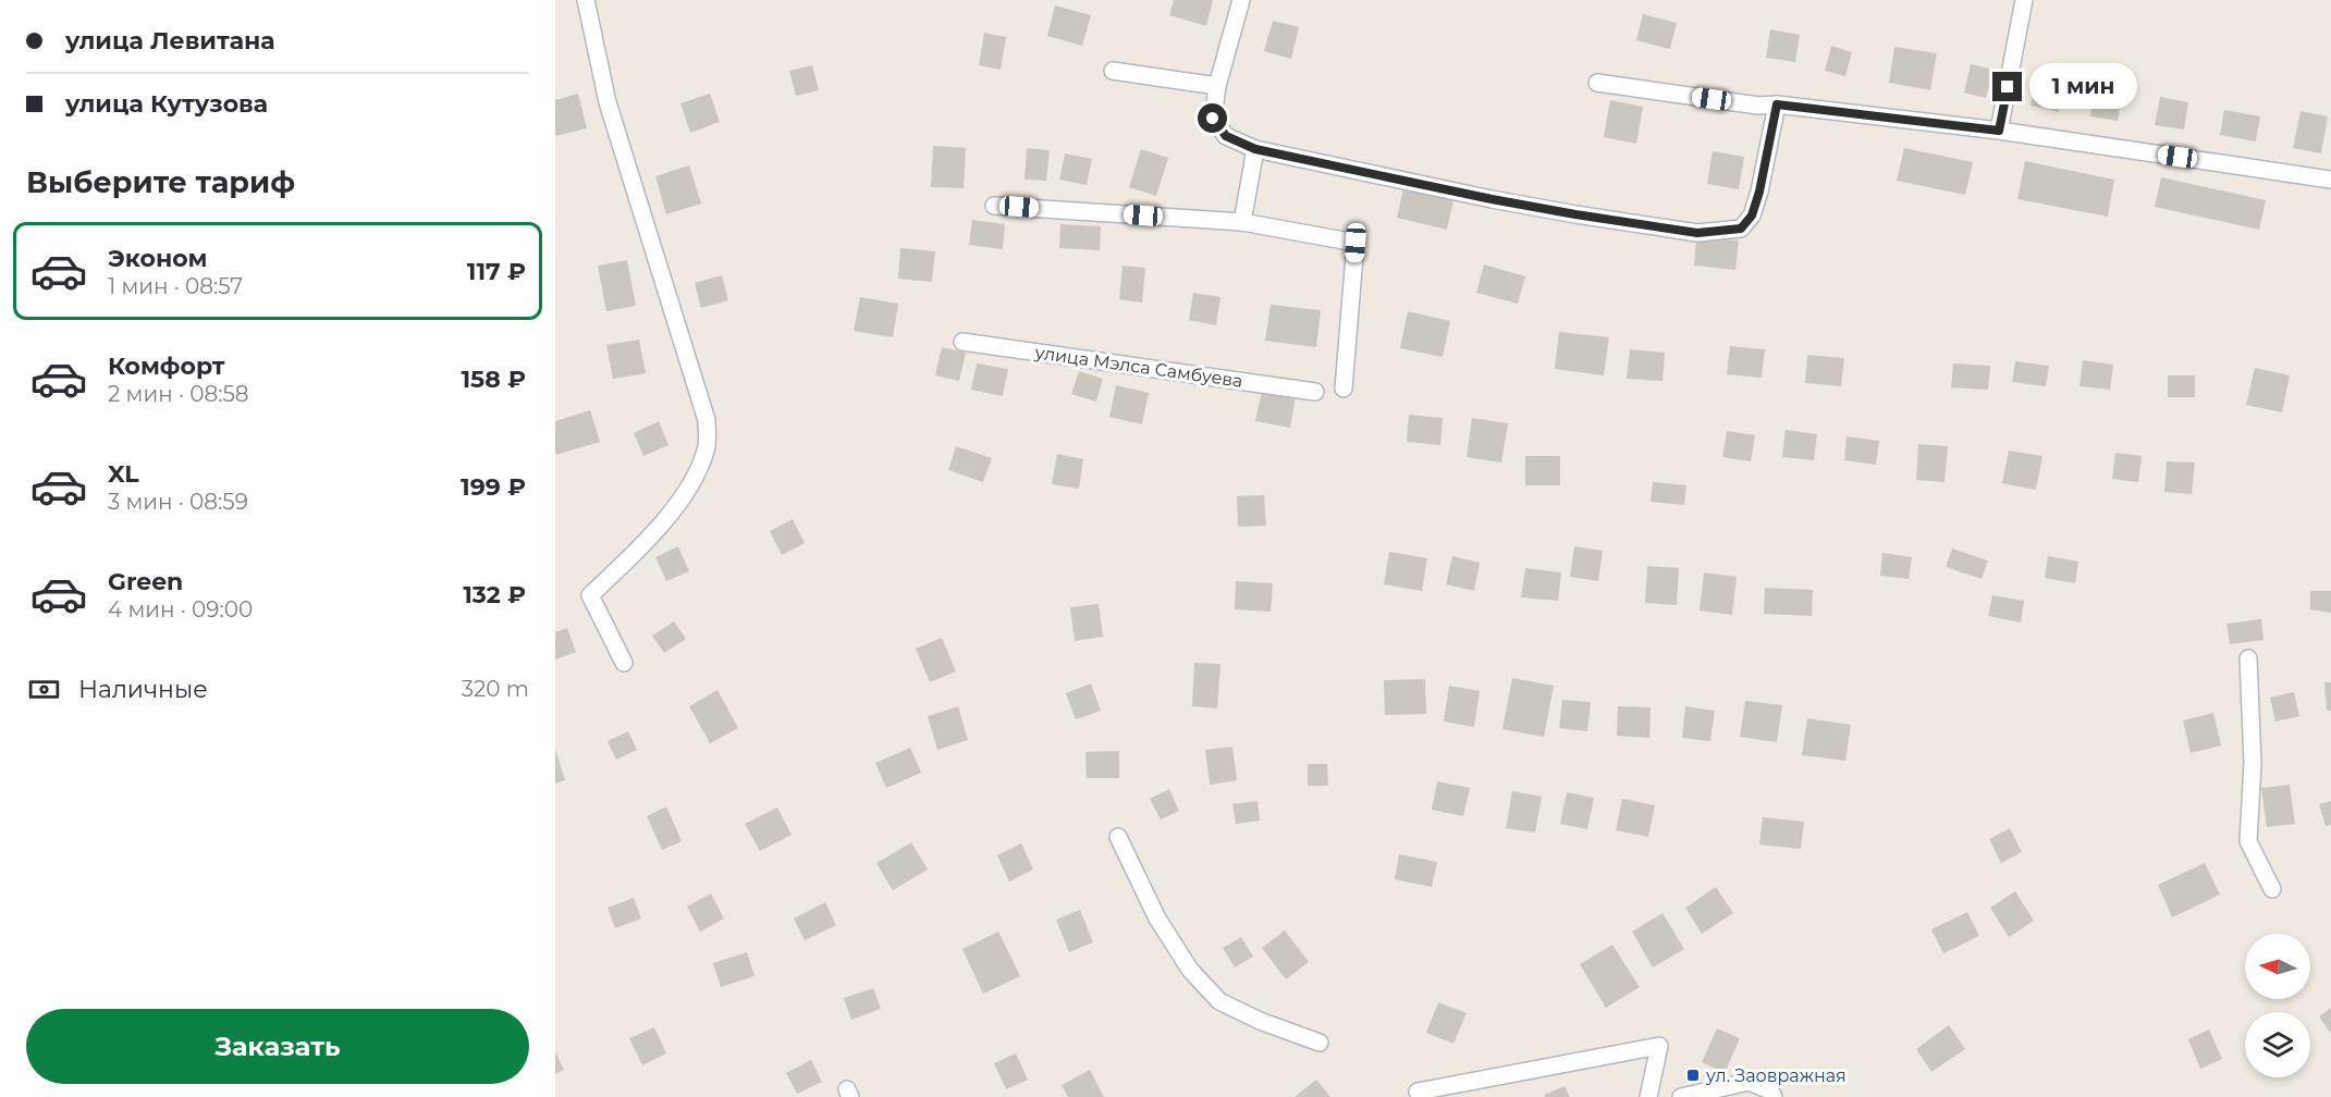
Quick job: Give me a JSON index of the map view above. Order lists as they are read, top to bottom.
{
  "streets": {
    "street": ["улица Мэлса Самбуева"]
  },
  "places": {
    "transit": ["ул. Заовражная"]
  },
  "north": "left",
  "page": {
    "banner": ["улица Левитана", "улица Кутузова"],
    "bubble": "1 мин",
    "heading": "Выберите тариф",
    "list": [
      {
        "name": "Эконом",
        "note": "1 мин · 08:57",
        "value": "117 ₽"
      },
      {
        "name": "Комфорт",
        "note": "2 мин · 08:58",
        "value": "158 ₽"
      },
      {
        "name": "XL",
        "note": "3 мин · 08:59",
        "value": "199 ₽"
      },
      {
        "name": "Green",
        "note": "4 мин · 09:00",
        "value": "132 ₽"
      }
    ],
    "pay": ["Наличные", "320 m"],
    "buttons": "Заказать"
  }
}
